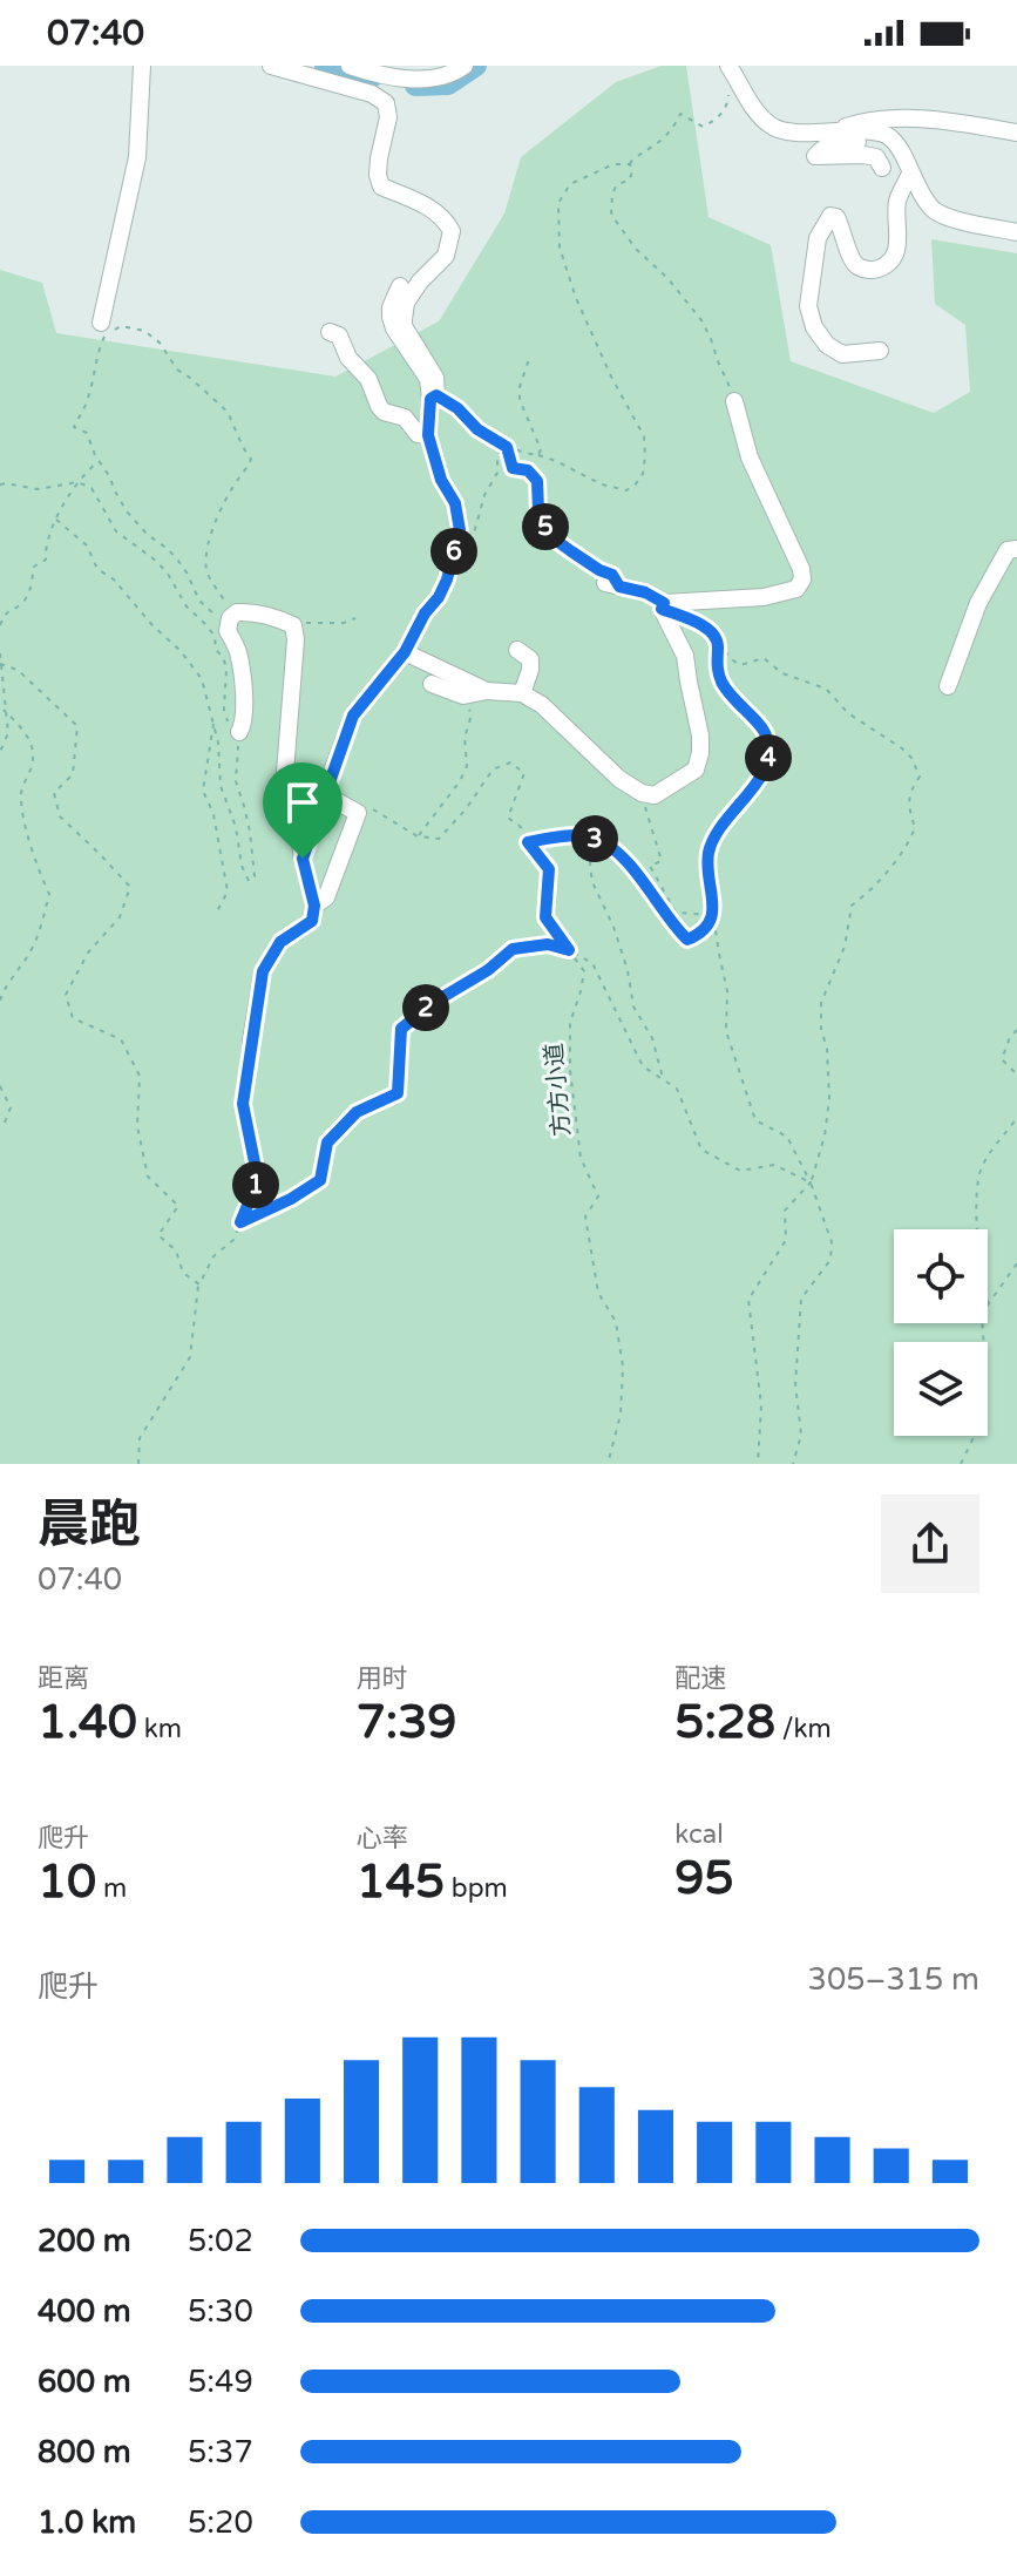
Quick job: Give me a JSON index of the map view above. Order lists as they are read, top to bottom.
{
  "streets": {
    "path": ["方方小道"]
  },
  "page": {
    "status": "07:40",
    "pins": [
      "5",
      "6",
      "4",
      "3",
      "2",
      "1"
    ],
    "heading": ["晨跑", "07:40"],
    "stats": [
      ["距离", "1.40 km"],
      ["用时", "7:39"],
      ["配速", "5:28 /km"],
      ["爬升", "10 m"],
      ["心率", "145 bpm"],
      ["kcal", "95"]
    ],
    "chart": ["爬升", "305–315 m"],
    "list": [
      {
        "name": "200 m",
        "note": "5:02"
      },
      {
        "name": "400 m",
        "note": "5:30"
      },
      {
        "name": "600 m",
        "note": "5:49"
      },
      {
        "name": "800 m",
        "note": "5:37"
      },
      {
        "name": "1.0 km",
        "note": "5:20"
      }
    ]
  }
}
